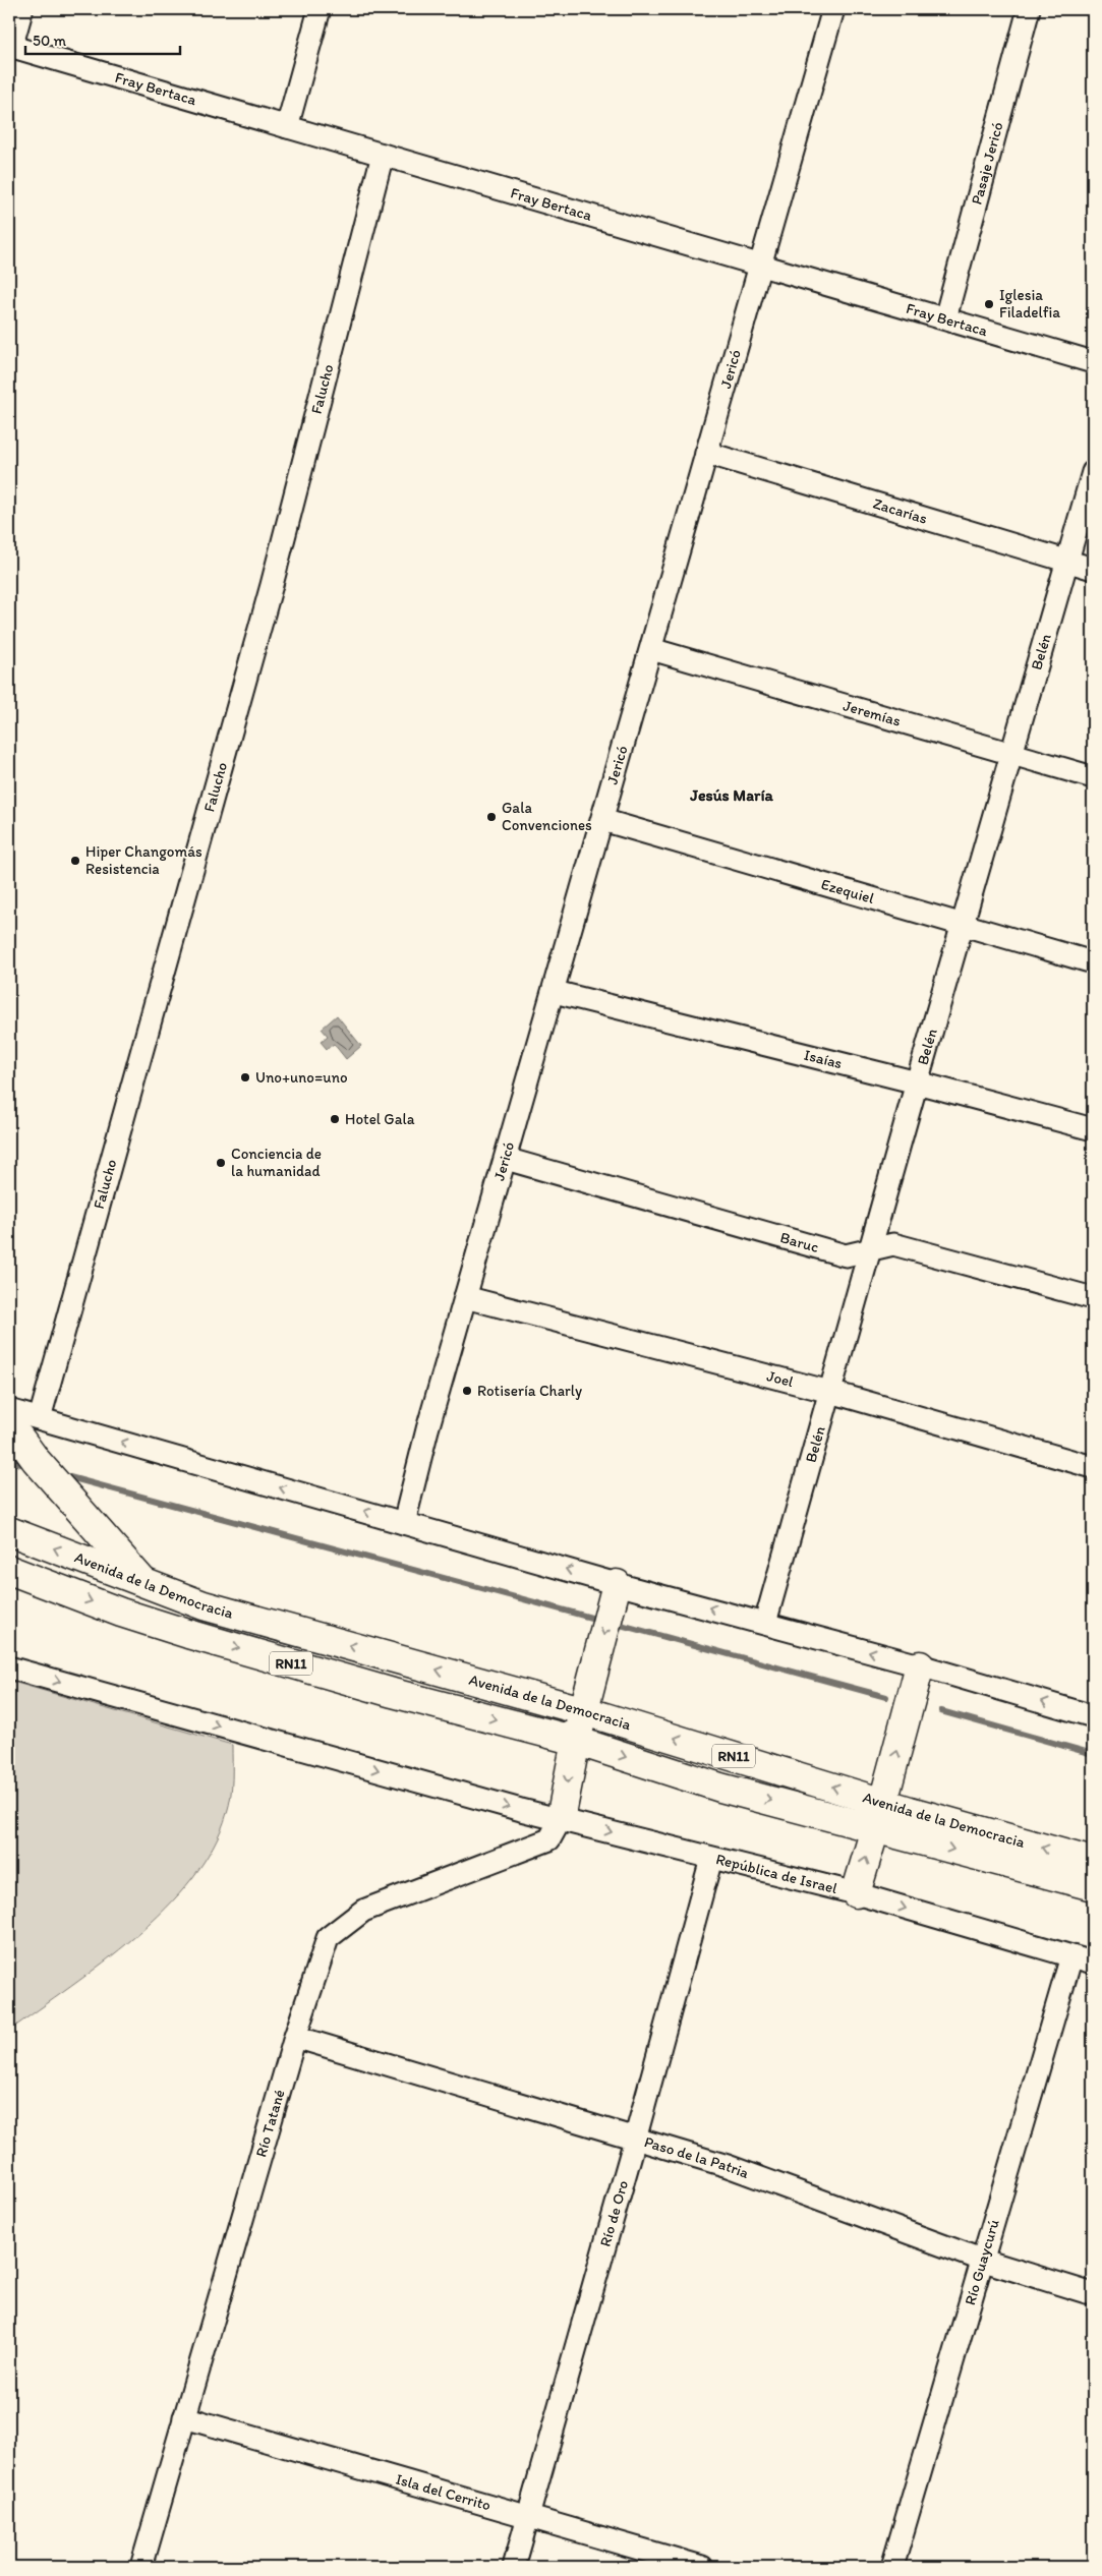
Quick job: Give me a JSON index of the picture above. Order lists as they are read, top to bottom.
{
  "streets": {
    "highway": ["Avenida de la Democracia", "RN11"],
    "street": [
      "Fray Bertaca",
      "Pasaje Jericó",
      "Jericó",
      "Falucho",
      "Zacarías",
      "Belén",
      "Jeremías",
      "Ezequiel",
      "Isaías",
      "Baruc",
      "Joel",
      "República de Israel",
      "Río Tatané",
      "Paso de la Patria",
      "Río de Oro",
      "Río Guaycurú",
      "Isla del Cerrito"
    ]
  },
  "crossings": [
    ["Fray Bertaca", "Pasaje Jericó"],
    ["Fray Bertaca", "Jericó"],
    ["Fray Bertaca", "Falucho"],
    ["Jericó", "Zacarías"],
    ["Jericó", "Jeremías"],
    ["Jericó", "Ezequiel"],
    ["Jericó", "Isaías"],
    ["Jericó", "Baruc"],
    ["Jericó", "Joel"],
    ["Zacarías", "Belén"],
    ["Belén", "Jeremías"],
    ["Belén", "Ezequiel"],
    ["Belén", "Isaías"],
    ["Belén", "Baruc"],
    ["Belén", "Joel"],
    ["República de Israel", "Río Tatané"],
    ["República de Israel", "Río de Oro"],
    ["República de Israel", "Río Guaycurú"],
    ["Río Tatané", "Paso de la Patria"],
    ["Río Tatané", "Isla del Cerrito"],
    ["Paso de la Patria", "Río de Oro"],
    ["Paso de la Patria", "Río Guaycurú"],
    ["Río de Oro", "Isla del Cerrito"]
  ],
  "one_way": ["República de Israel"],
  "districts": ["Jesús María"],
  "places": [
    "Iglesia Filadelfia",
    "Gala Convenciones",
    "Hiper Changomás Resistencia",
    "Uno+uno=uno",
    "Hotel Gala",
    "Conciencia de la humanidad",
    "Rotisería Charly"
  ],
  "scale_bar": "50 m"
}
